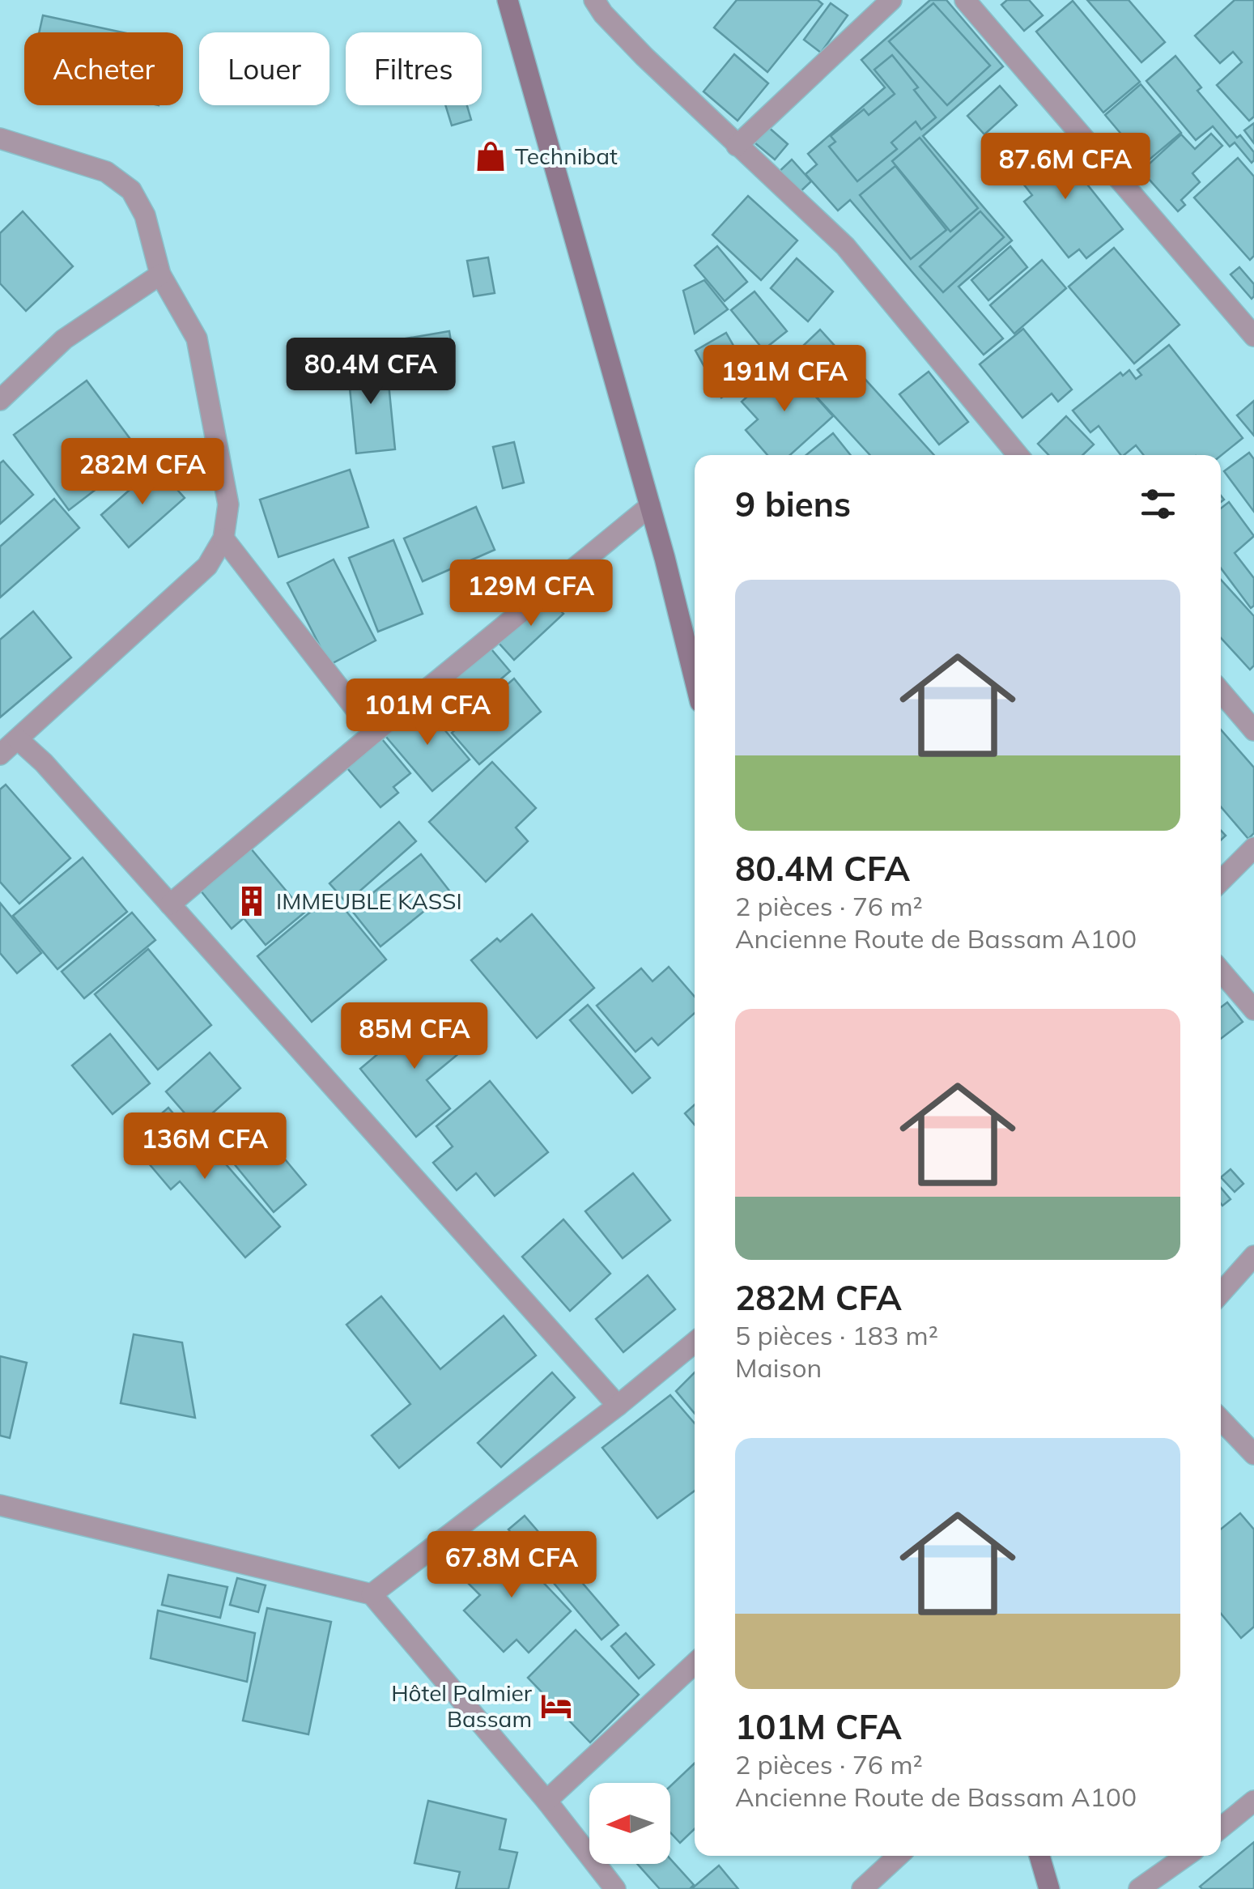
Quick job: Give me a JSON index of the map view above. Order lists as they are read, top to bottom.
{
  "places": {
    "shop": ["Technibat"],
    "building": ["IMMEUBLE KASSI"],
    "hotel": ["Hôtel Palmier Bassam"]
  },
  "north": "left",
  "page": {
    "chip": ["Acheter", "Louer", "Filtres"],
    "price": [
      "87.6M CFA",
      "80.4M CFA",
      "191M CFA",
      "282M CFA",
      "129M CFA",
      "101M CFA",
      "85M CFA",
      "136M CFA",
      "67.8M CFA"
    ],
    "heading": "9 biens",
    "list": [
      {
        "name": "80.4M CFA",
        "note": "2 pièces · 76 m² · Ancienne Route de Bassam A100"
      },
      {
        "name": "282M CFA",
        "note": "5 pièces · 183 m² · Maison"
      },
      {
        "name": "101M CFA",
        "note": "2 pièces · 76 m² · Ancienne Route de Bassam A100"
      }
    ]
  }
}
